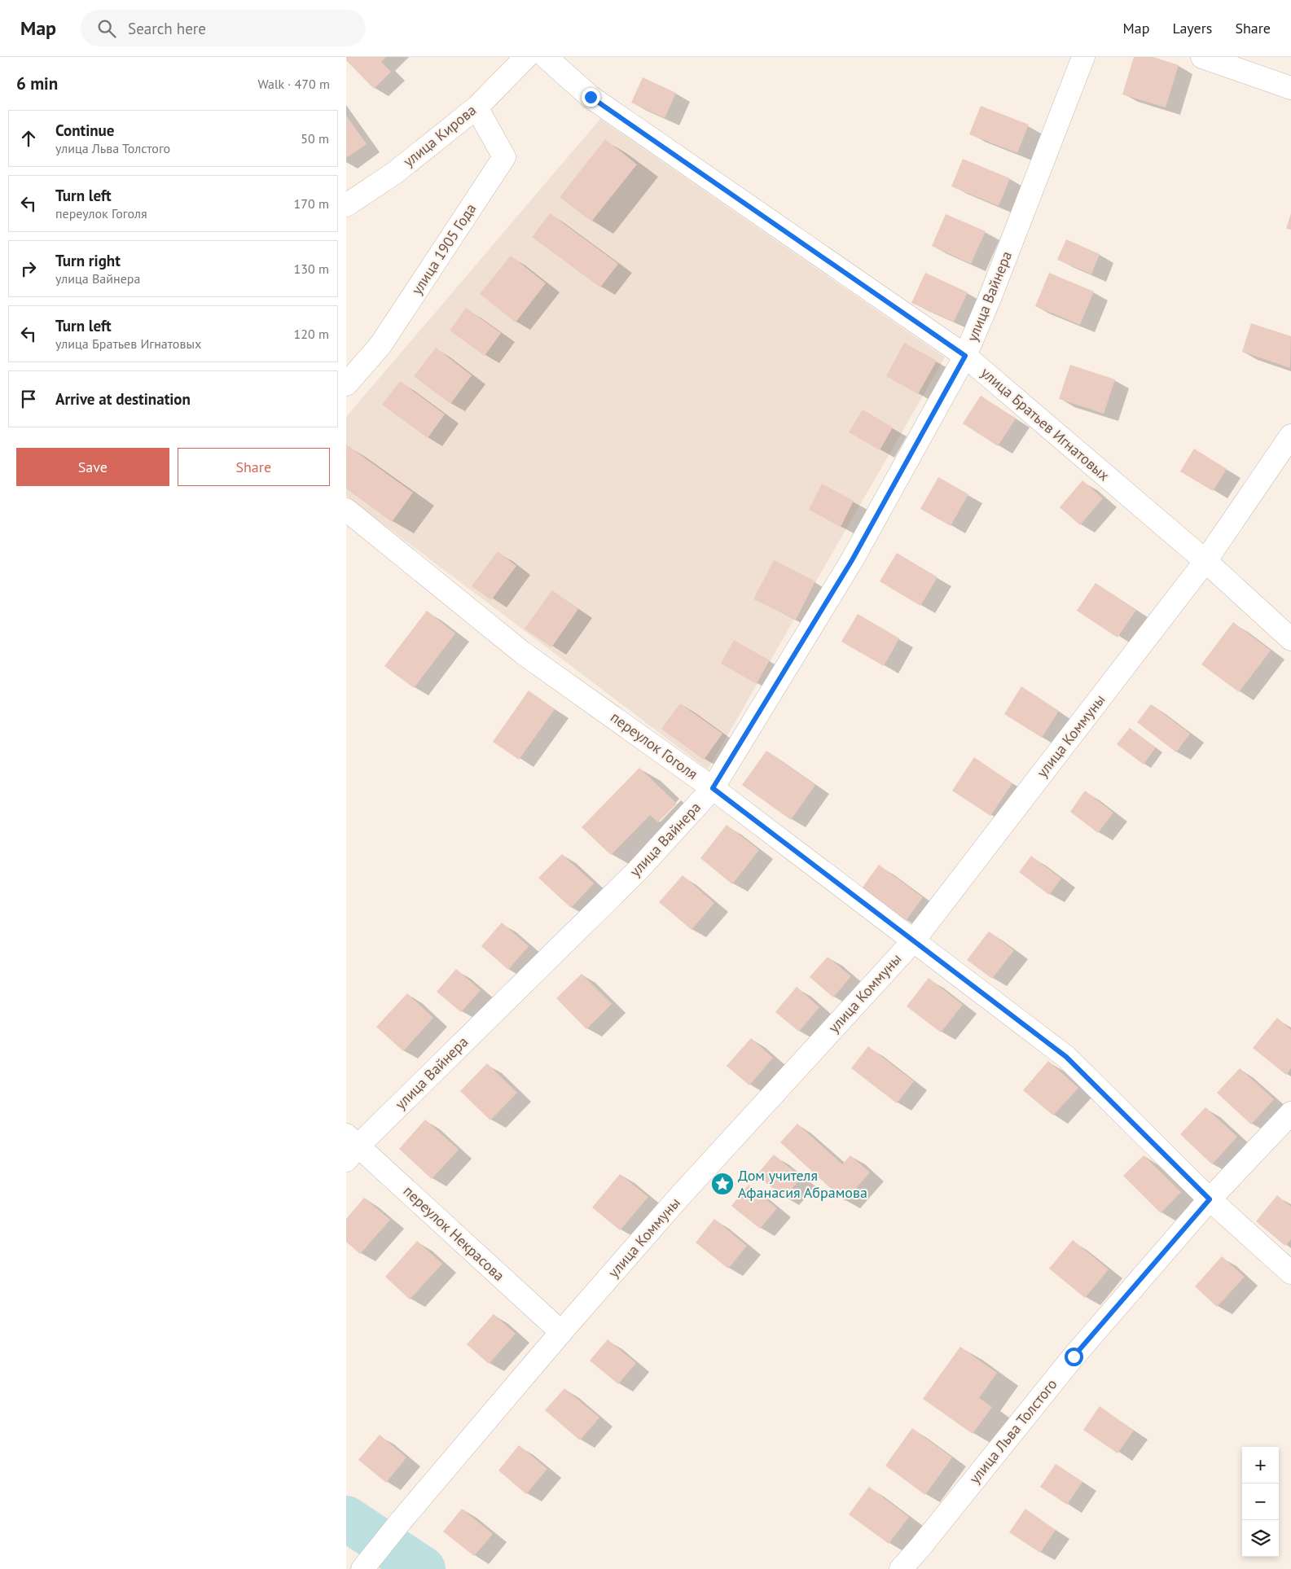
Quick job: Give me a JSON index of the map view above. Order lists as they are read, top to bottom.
{
  "streets": {
    "street": [
      "улица Кирова",
      "улица 1905 Года",
      "улица Вайнера",
      "улица Братьев Игнатовых",
      "улица Коммуны",
      "переулок Гоголя",
      "переулок Некрасова",
      "улица Льва Толстого"
    ]
  },
  "crossings": [
    ["улица Кирова", "улица 1905 Года"],
    ["улица Вайнера", "улица Братьев Игнатовых"],
    ["улица Вайнера", "переулок Гоголя"],
    ["улица Вайнера", "переулок Некрасова"],
    ["улица Братьев Игнатовых", "улица Коммуны"],
    ["улица Коммуны", "переулок Гоголя"],
    ["улица Коммуны", "переулок Некрасова"],
    ["переулок Гоголя", "улица Льва Толстого"]
  ],
  "places": {
    "place": ["Дом учителя Афанасия Абрамова"]
  },
  "page": {
    "header": "Map",
    "search": "Search here",
    "nav": ["Map", "Layers", "Share"],
    "heading": ["6 min", "Walk · 470 m"],
    "list": [
      ["Continue", "улица Льва Толстого", "50 m"],
      ["Turn left", "переулок Гоголя", "170 m"],
      ["Turn right", "улица Вайнера", "130 m"],
      ["Turn left", "улица Братьев Игнатовых", "120 m"],
      "Arrive at destination"
    ],
    "buttons": ["Save", "Share"],
    "map_buttons": ["+", "−"]
  }
}
